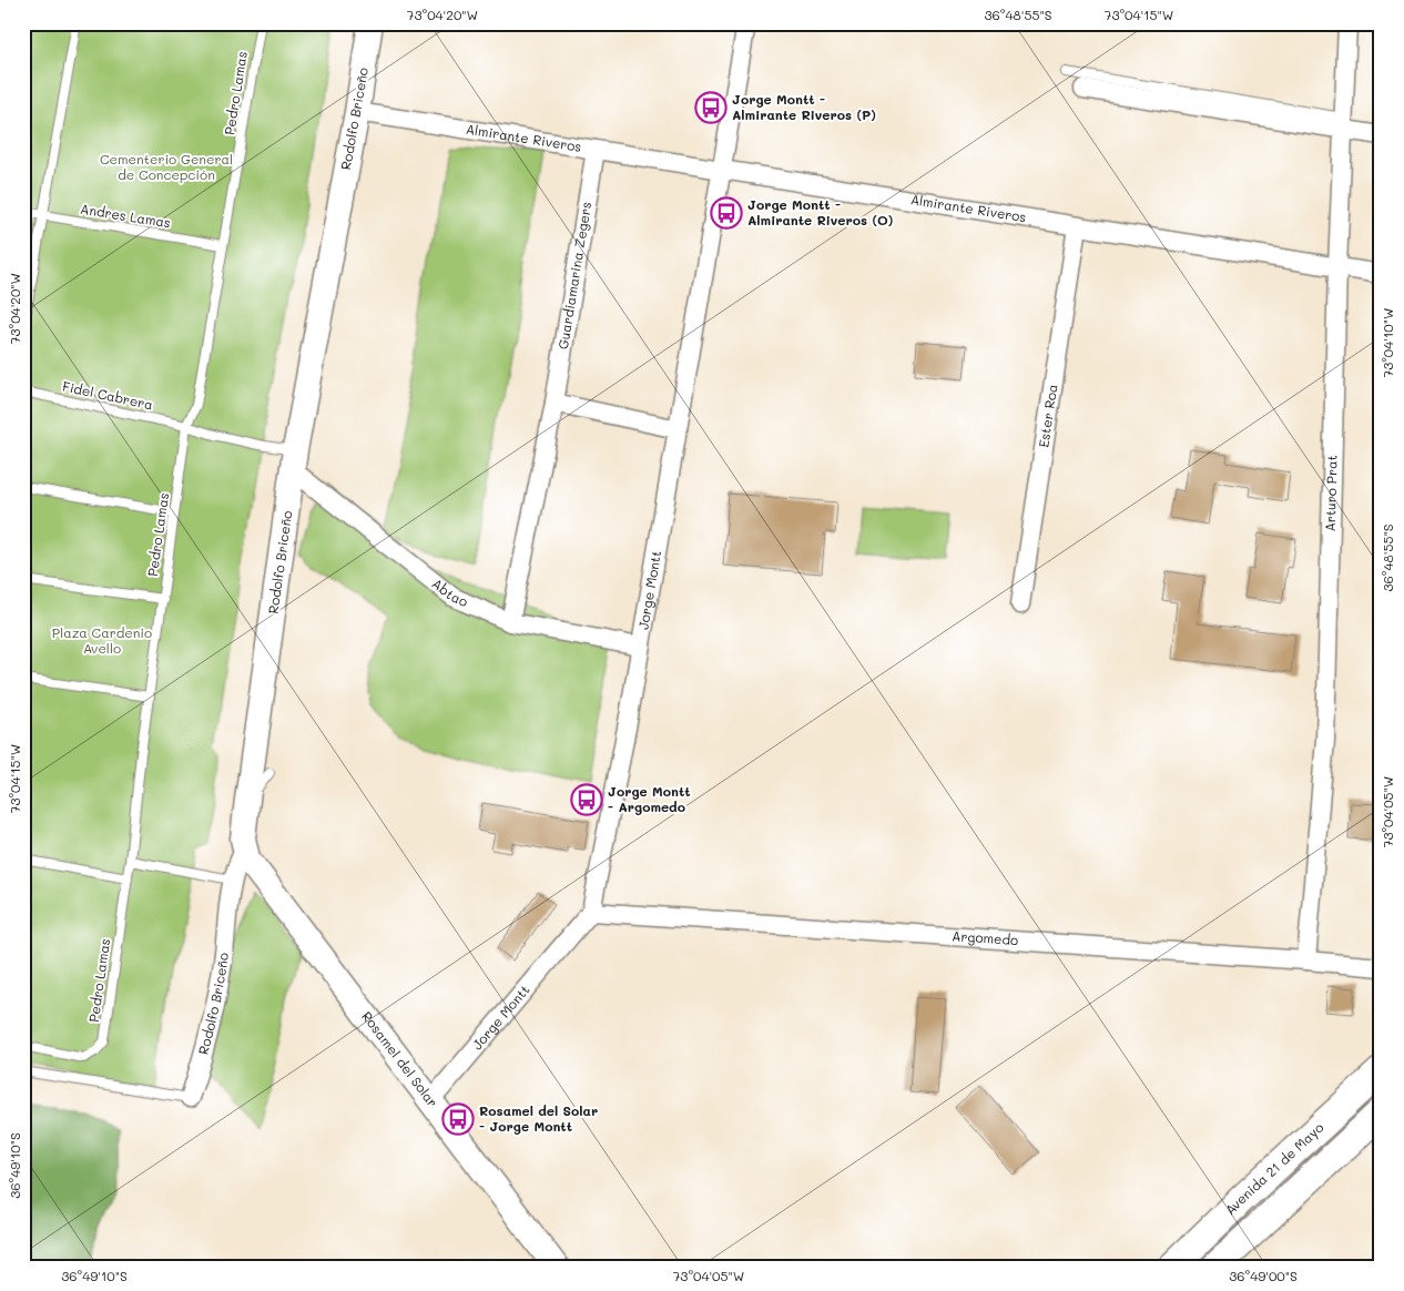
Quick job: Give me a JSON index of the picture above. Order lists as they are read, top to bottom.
{
  "streets": {
    "main road": ["Avenida 21 de Mayo"],
    "street": [
      "Rodolfo Briceño",
      "Almirante Riveros",
      "Guardiamarina Zegers",
      "Ester Roa",
      "Arturo Prat",
      "Jorge Montt",
      "Abtao",
      "Argomedo",
      "Rosamel del Solar"
    ],
    "lane": ["Pedro Lamas", "Andres Lamas", "Fidel Cabrera"]
  },
  "crossings": [
    ["Pedro Lamas", "Andres Lamas"],
    ["Pedro Lamas", "Fidel Cabrera"],
    ["Rodolfo Briceño", "Almirante Riveros"],
    ["Rodolfo Briceño", "Fidel Cabrera"],
    ["Rodolfo Briceño", "Abtao"],
    ["Rodolfo Briceño", "Rosamel del Solar"],
    ["Almirante Riveros", "Guardiamarina Zegers"],
    ["Almirante Riveros", "Ester Roa"],
    ["Almirante Riveros", "Arturo Prat"],
    ["Almirante Riveros", "Jorge Montt"],
    ["Guardiamarina Zegers", "Abtao"],
    ["Fidel Cabrera", "Abtao"],
    ["Arturo Prat", "Argomedo"],
    ["Jorge Montt", "Abtao"],
    ["Jorge Montt", "Argomedo"],
    ["Jorge Montt", "Rosamel del Solar"]
  ],
  "parks": ["Cementerio General de Concepción", "Plaza Cardenio Avello"],
  "places": {
    "bus stop": [
      "Jorge Montt - Almirante Riveros (P)",
      "Jorge Montt - Almirante Riveros (O)",
      "Jorge Montt - Argomedo",
      "Rosamel del Solar - Jorge Montt"
    ]
  },
  "coordinates": [
    "73°04'20\"W",
    "36°48'55\"S",
    "73°04'15\"W",
    "73°04'10\"W",
    "73°04'05\"W",
    "36°49'10\"S",
    "36°49'00\"S"
  ]
}
